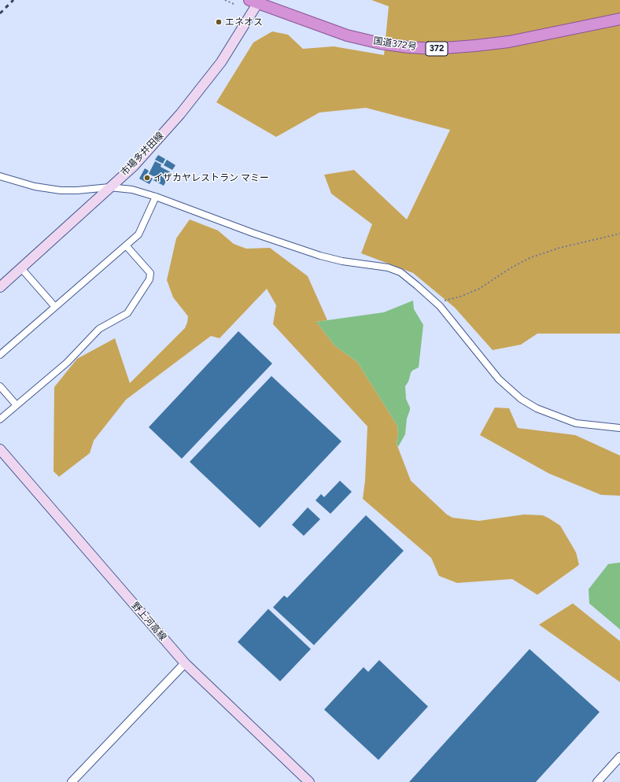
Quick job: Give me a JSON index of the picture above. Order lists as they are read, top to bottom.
{
  "streets": {
    "highway": ["国道372号", "372"],
    "main road": ["市場多井田線", "野上河高線"]
  },
  "crossings": [
    ["国道372号", "市場多井田線"]
  ],
  "places": ["エネオス", "イザカヤレストラン マミー"]
}
